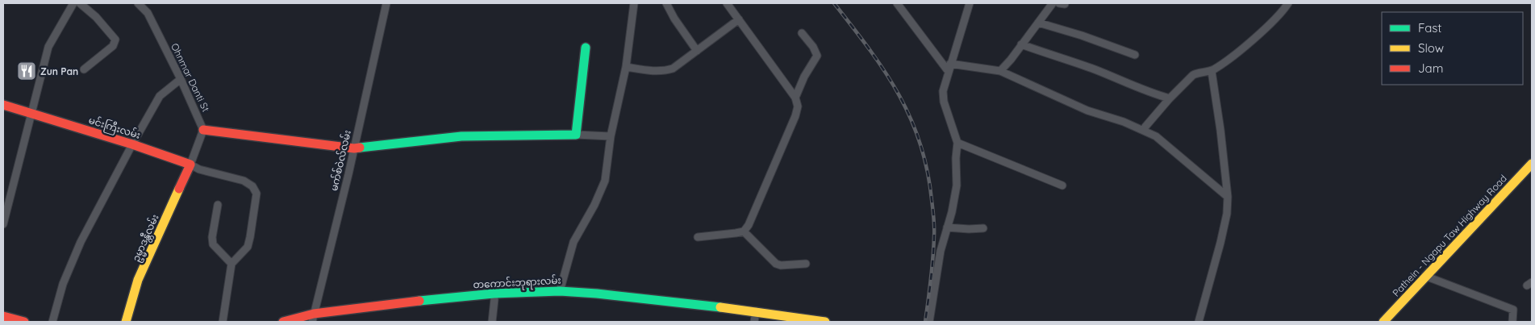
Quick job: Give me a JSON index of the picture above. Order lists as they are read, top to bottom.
{
  "streets": {
    "main road": [
      "မင်းကြီးလမ်း",
      "Pathein - Ngapu Taw Highway Road",
      "ဥမ္မာဒန္တီလမ်း",
      "တကောင်းဘုရားလမ်း"
    ],
    "street": ["Ohnmar Danti St", "မက်စ်ဝဲလ်လမ်း"]
  },
  "crossings": [
    ["မင်းကြီးလမ်း", "ဥမ္မာဒန္တီလမ်း"],
    ["မက်စ်ဝဲလ်လမ်း", "တကောင်းဘုရားလမ်း"]
  ],
  "places": {
    "restaurant": ["Zun Pan"]
  },
  "legend": ["Fast", "Slow", "Jam"]
}
